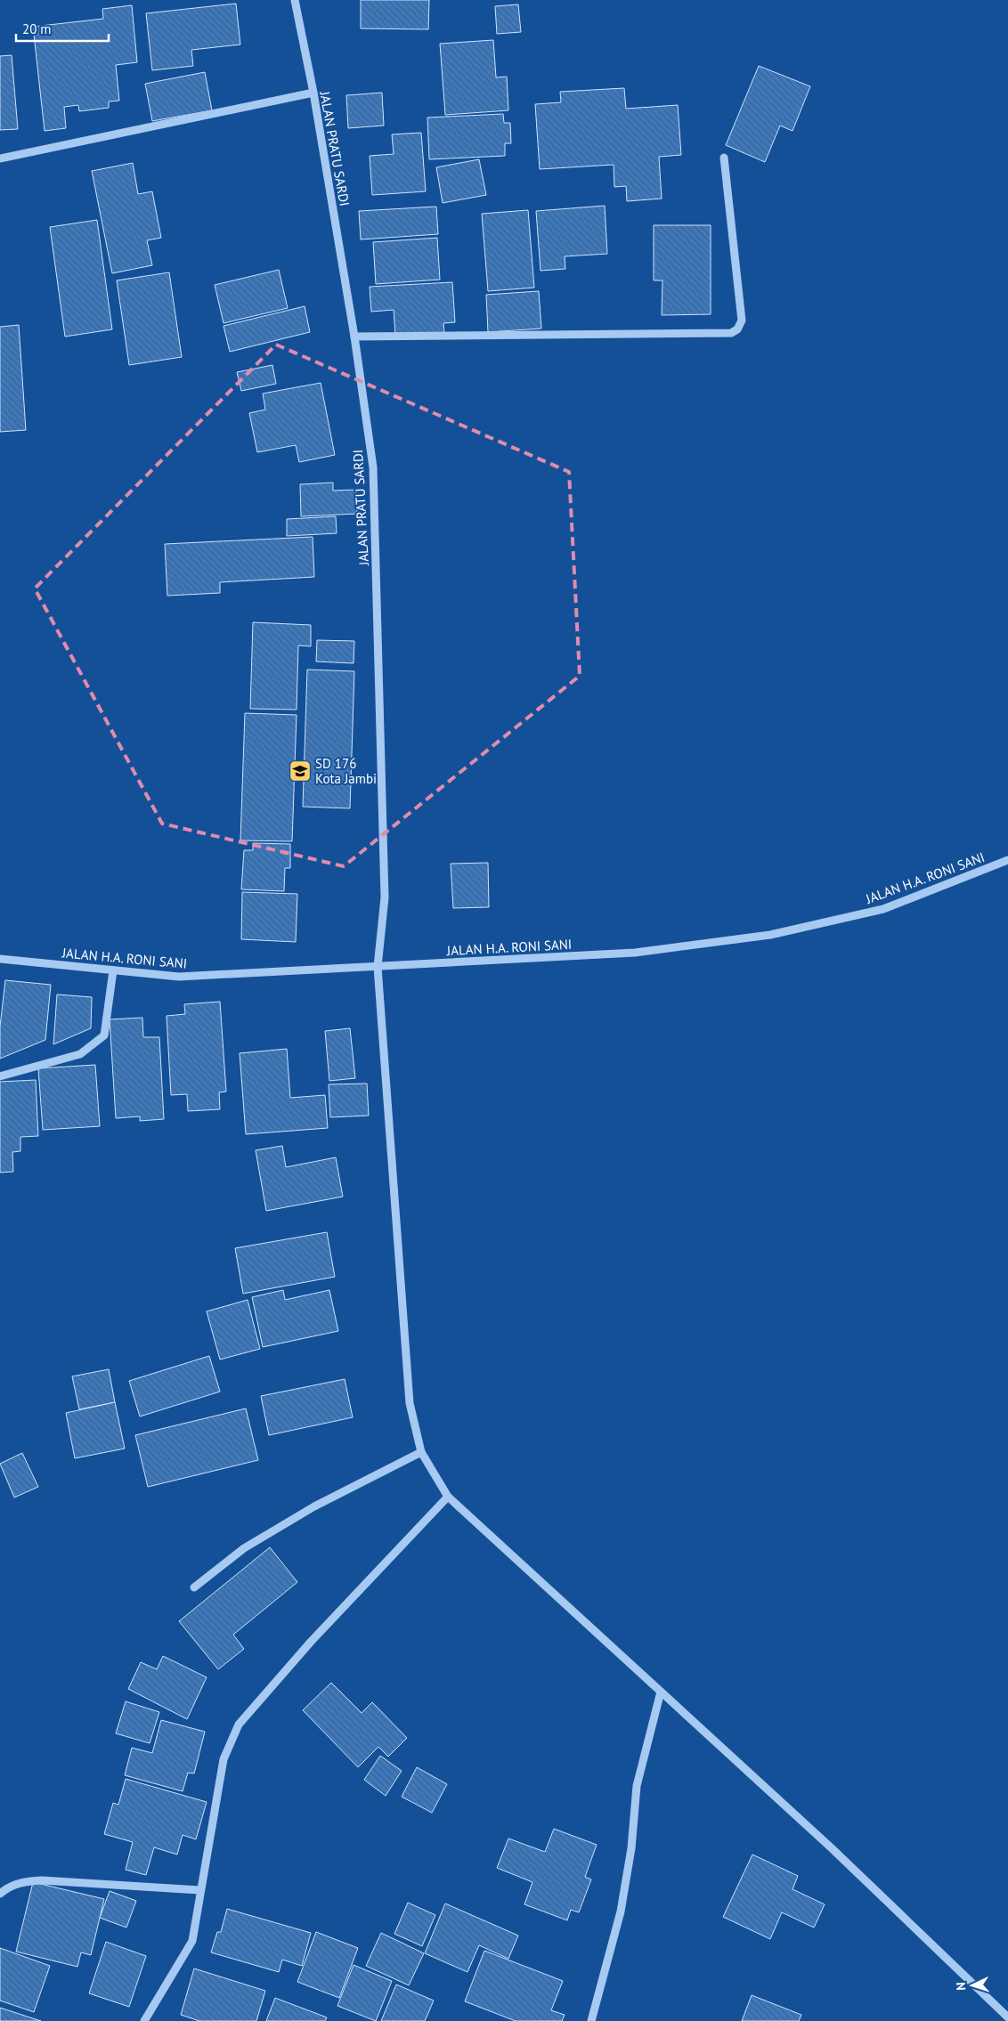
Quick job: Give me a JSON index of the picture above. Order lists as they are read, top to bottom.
{
  "streets": {
    "street": ["JALAN PRATU SARDI", "JALAN H.A. RONI SANI"]
  },
  "crossings": [
    ["JALAN PRATU SARDI", "JALAN H.A. RONI SANI"]
  ],
  "places": {
    "school or university": ["SD 176 Kota Jambi"]
  },
  "scale_bar": "20 m",
  "north": "left"
}
